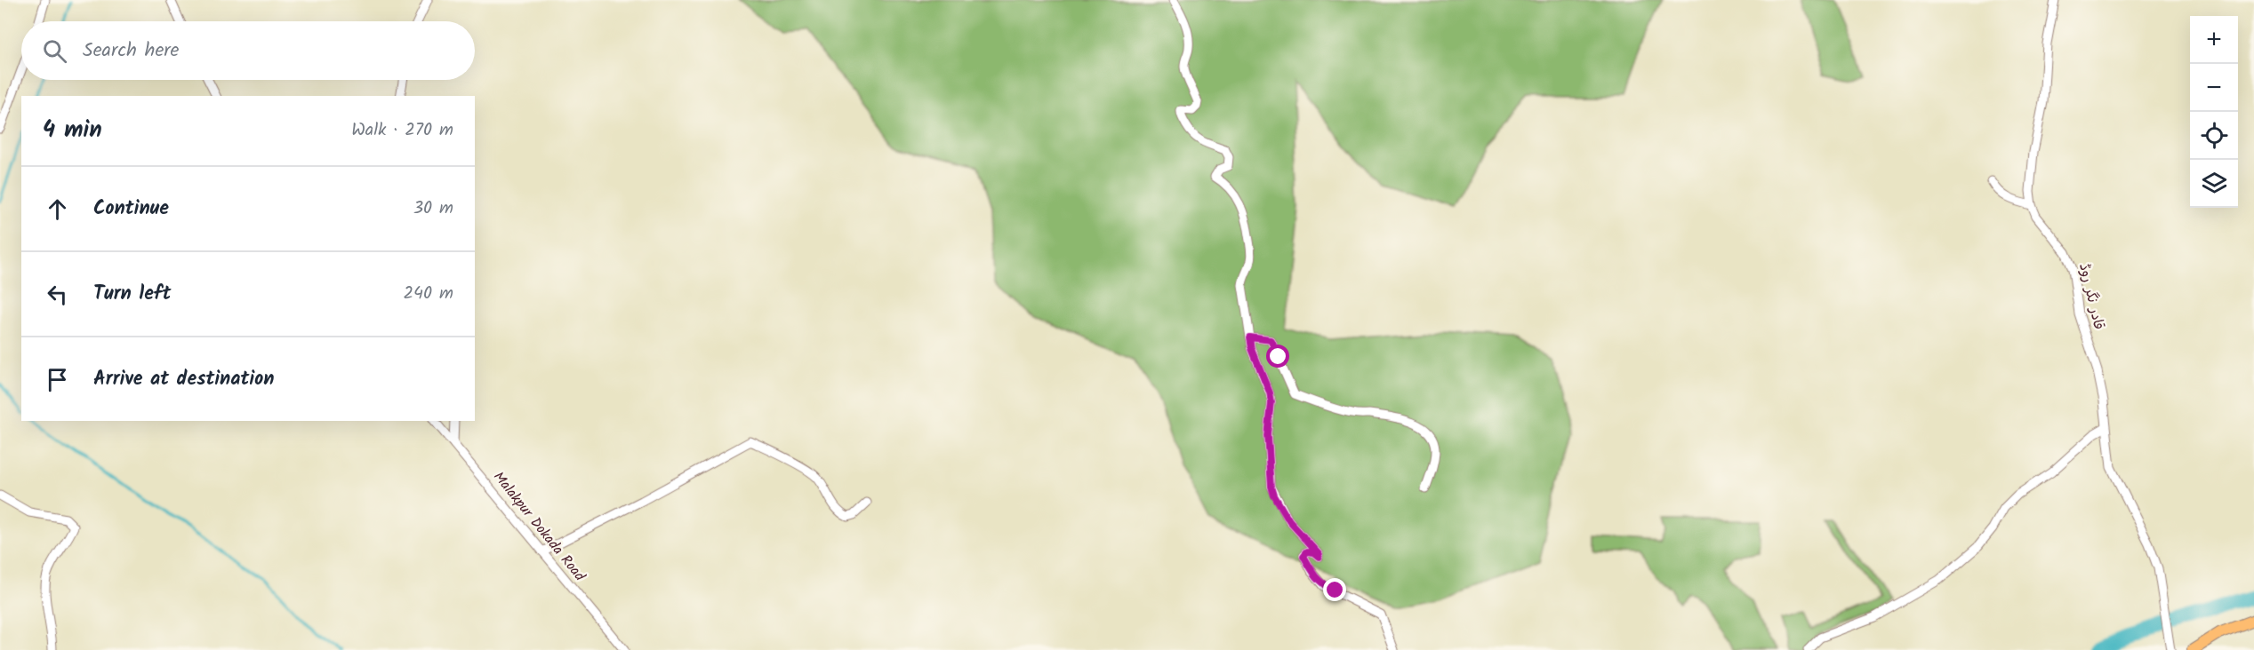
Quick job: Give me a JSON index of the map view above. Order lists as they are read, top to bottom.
{
  "streets": {
    "street": ["قادر نگر روڈ", "Malakpur Dokada Road"]
  },
  "page": {
    "map_buttons": ["+", "−"],
    "search": "Search here",
    "heading": ["4 min", "Walk · 270 m"],
    "list": [
      ["Continue", "30 m"],
      ["Turn left", "240 m"],
      "Arrive at destination"
    ]
  }
}
